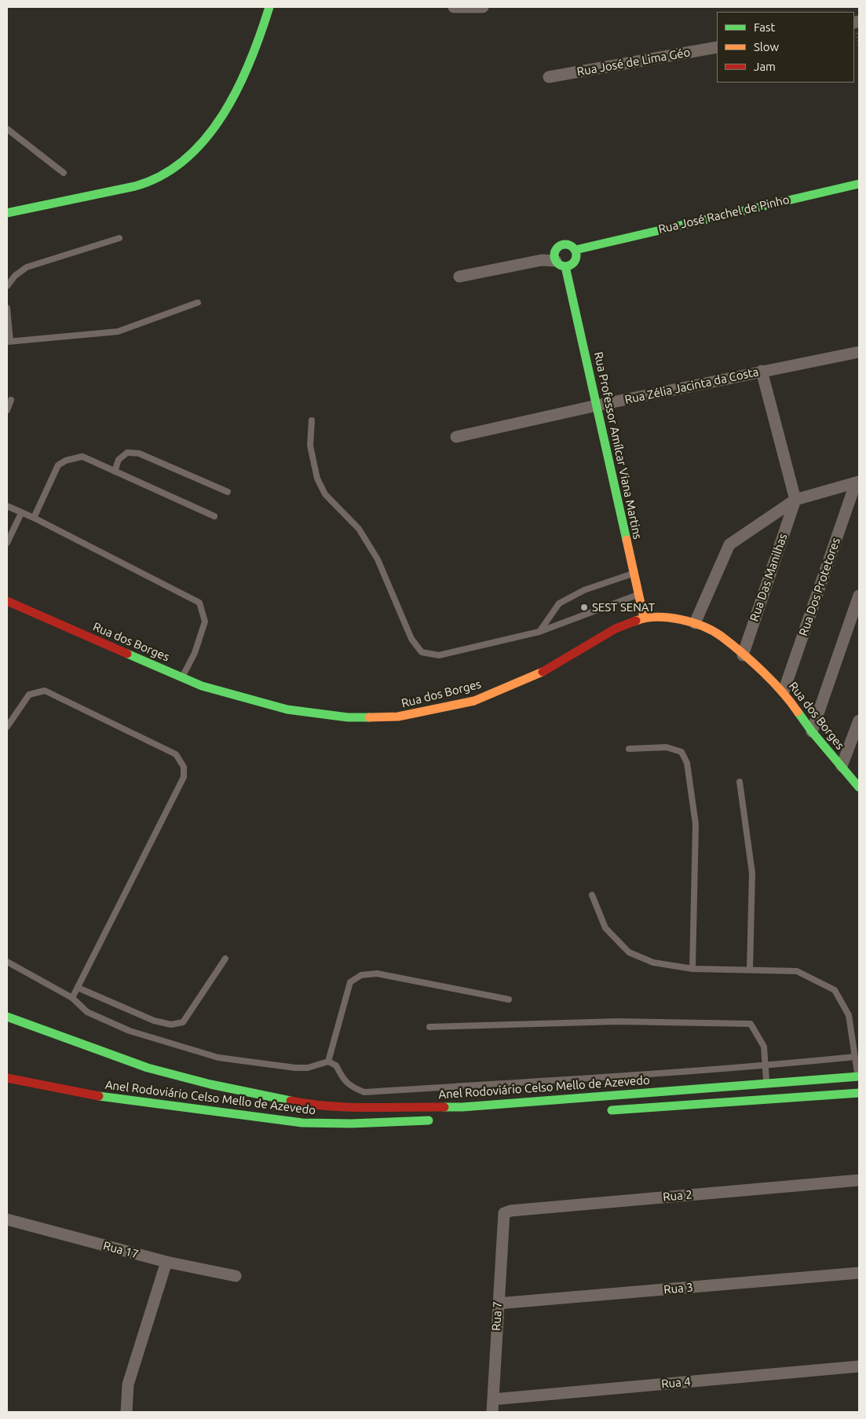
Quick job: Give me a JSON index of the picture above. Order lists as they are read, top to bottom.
{
  "streets": {
    "main road": [
      "Rua José Rachel de Pinho",
      "Rua Professor Amílcar Viana Martins",
      "Rua dos Borges",
      "Anel Rodoviário Celso Mello de Azevedo"
    ],
    "street": [
      "Rua José de Lima Géo",
      "Rua Zélia Jacinta da Costa",
      "Rua Das Manilhas",
      "Rua Dos Protetores",
      "Rua 2",
      "Rua 17",
      "Rua 3",
      "Rua 7",
      "Rua 4"
    ]
  },
  "crossings": [
    ["Rua José Rachel de Pinho", "Rua Professor Amílcar Viana Martins"],
    ["Rua Zélia Jacinta da Costa", "Rua Professor Amílcar Viana Martins"],
    ["Rua Professor Amílcar Viana Martins", "Rua dos Borges"],
    ["Rua Das Manilhas", "Rua dos Borges"],
    ["Rua Dos Protetores", "Rua dos Borges"],
    ["Rua 2", "Rua 7"],
    ["Rua 3", "Rua 7"],
    ["Rua 7", "Rua 4"]
  ],
  "places": ["SEST SENAT"],
  "legend": ["Fast", "Slow", "Jam"]
}
